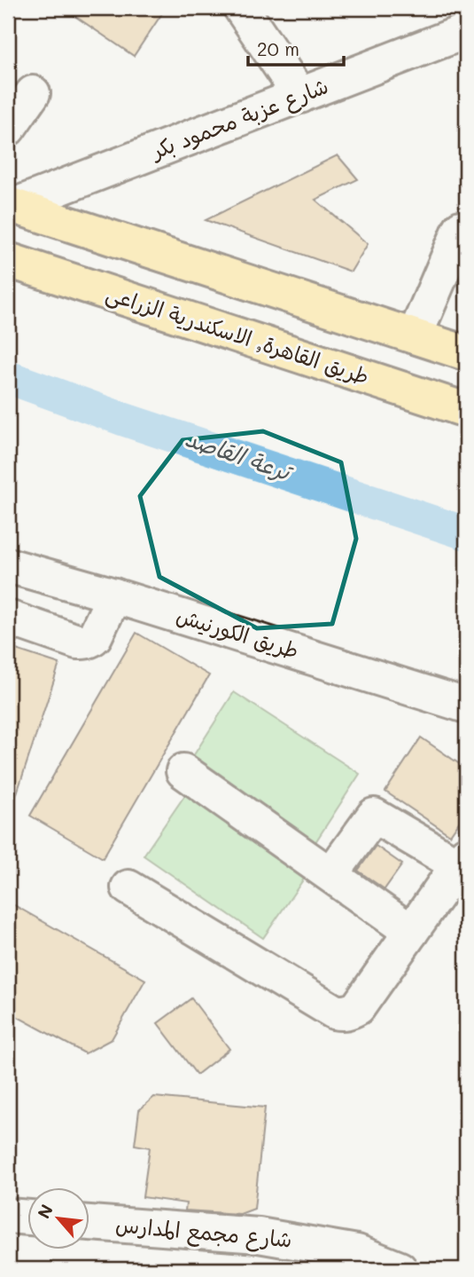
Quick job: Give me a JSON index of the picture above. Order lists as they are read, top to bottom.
{
  "streets": {
    "highway": ["طريق القاهرة, الاسكندرية الزراعى"],
    "street": ["شارع عزبة محمود بكر", "طريق الكورنيش", "شارع مجمع المدارس"]
  },
  "water": ["ترعة القاصد"],
  "scale_bar": "20 m",
  "north": "top left"
}
